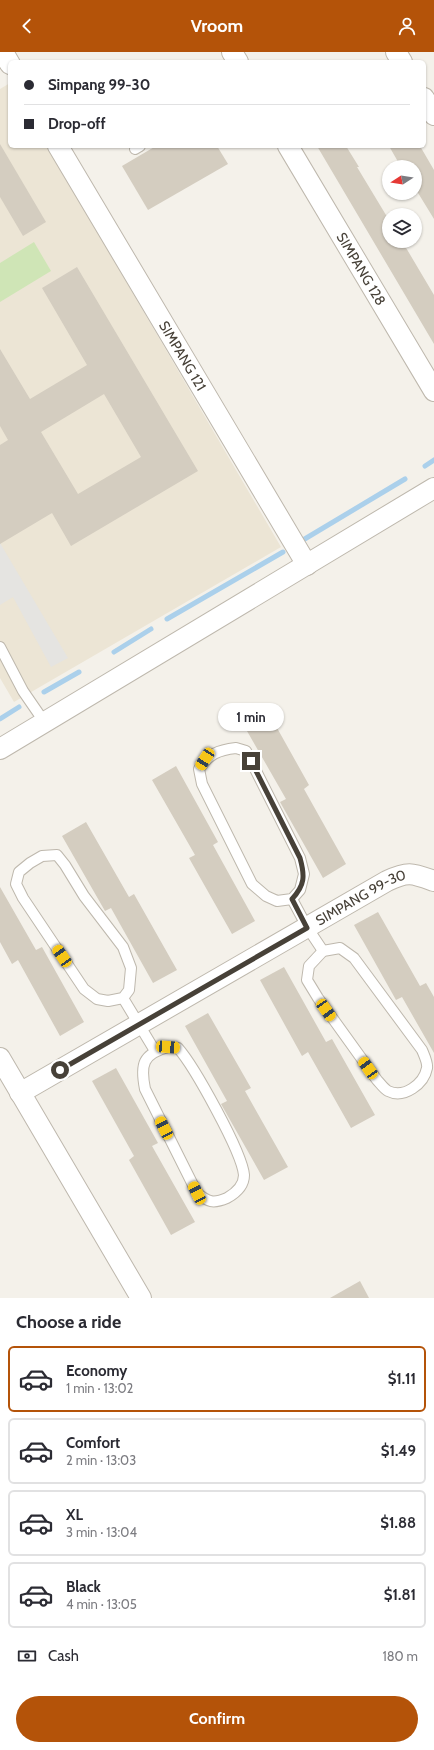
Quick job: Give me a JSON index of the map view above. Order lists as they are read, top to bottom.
{
  "streets": {
    "street": ["SIMPANG 128", "SIMPANG 121", "SIMPANG 99-30"]
  },
  "north": "left",
  "page": {
    "header": "Vroom",
    "banner": ["Simpang 99-30", "Drop-off"],
    "bubble": "1 min",
    "heading": "Choose a ride",
    "list": [
      {
        "name": "Economy",
        "note": "1 min · 13:02",
        "value": "$1.11"
      },
      {
        "name": "Comfort",
        "note": "2 min · 13:03",
        "value": "$1.49"
      },
      {
        "name": "XL",
        "note": "3 min · 13:04",
        "value": "$1.88"
      },
      {
        "name": "Black",
        "note": "4 min · 13:05",
        "value": "$1.81"
      }
    ],
    "pay": ["Cash", "180 m"],
    "buttons": "Confirm"
  }
}
